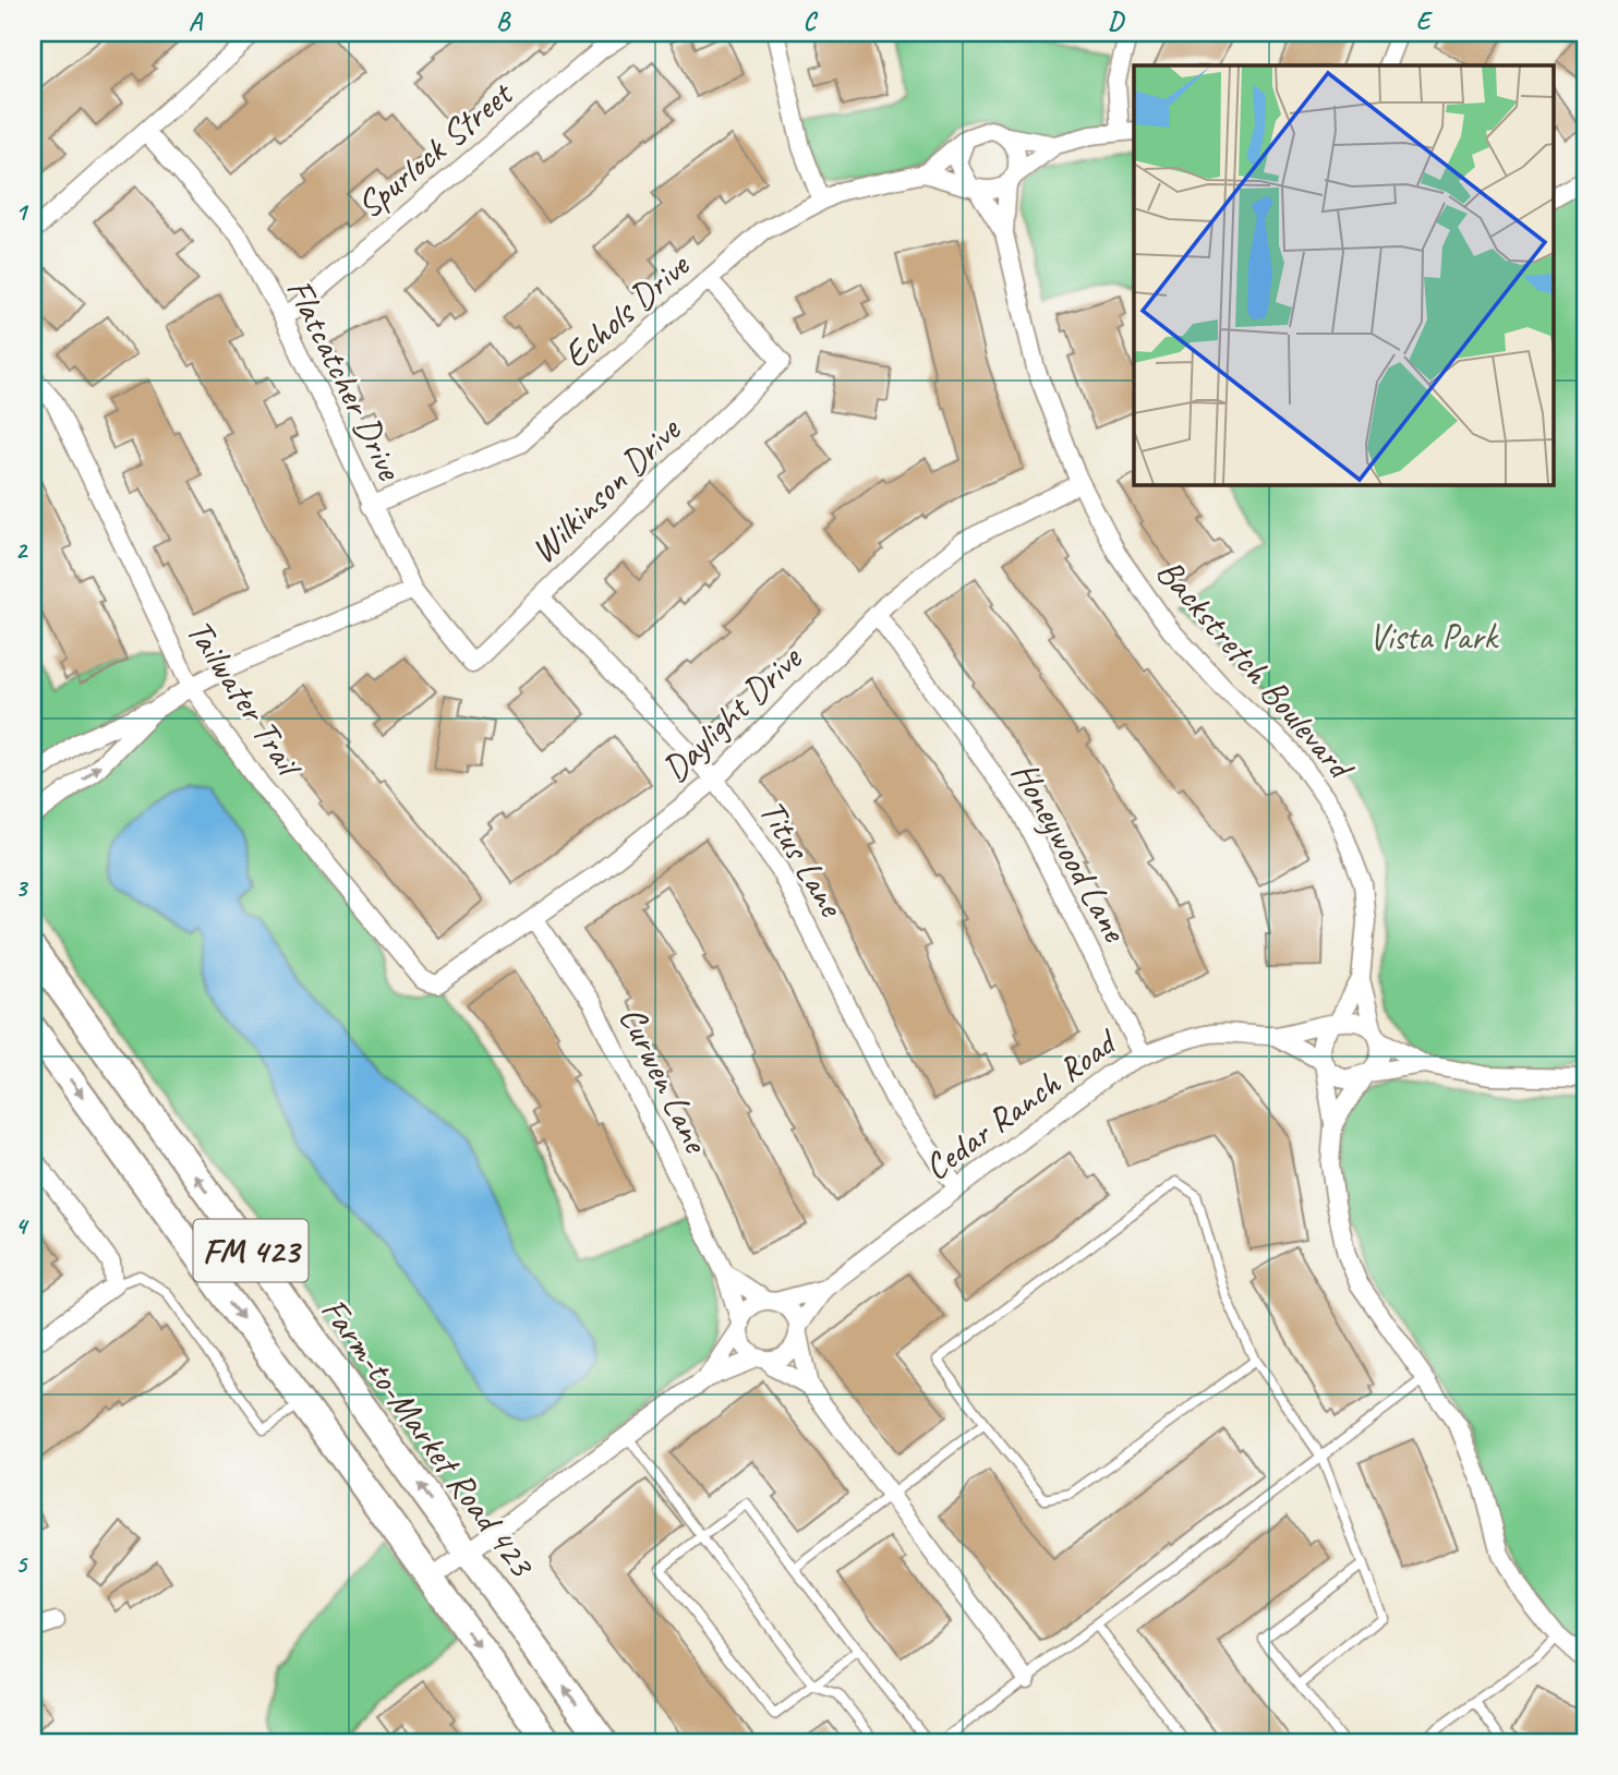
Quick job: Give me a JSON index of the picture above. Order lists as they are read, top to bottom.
{
  "streets": {
    "main road": ["FM 423", "Farm-to-Market Road 423"],
    "street": [
      "Spurlock Street",
      "Echols Drive",
      "Flatcatcher Drive",
      "Wilkinson Drive",
      "Backstretch Boulevard",
      "Tailwater Trail",
      "Daylight Drive",
      "Honeywood Lane",
      "Titus Lane",
      "Curwen Lane",
      "Cedar Ranch Road"
    ]
  },
  "crossings": [
    ["Spurlock Street", "Flatcatcher Drive"],
    ["Echols Drive", "Flatcatcher Drive"],
    ["Echols Drive", "Wilkinson Drive"],
    ["Echols Drive", "Backstretch Boulevard"],
    ["Flatcatcher Drive", "Wilkinson Drive"],
    ["Wilkinson Drive", "Titus Lane"],
    ["Backstretch Boulevard", "Daylight Drive"],
    ["Backstretch Boulevard", "Cedar Ranch Road"],
    ["Tailwater Trail", "Daylight Drive"],
    ["Daylight Drive", "Honeywood Lane"],
    ["Daylight Drive", "Titus Lane"],
    ["Daylight Drive", "Curwen Lane"],
    ["Honeywood Lane", "Cedar Ranch Road"],
    ["Titus Lane", "Cedar Ranch Road"],
    ["Curwen Lane", "Cedar Ranch Road"]
  ],
  "parks": ["Vista Park"],
  "grid": {
    "columns": [
      "A",
      "B",
      "C",
      "D",
      "E"
    ],
    "rows": [
      "1",
      "2",
      "3",
      "4",
      "5"
    ]
  }
}
